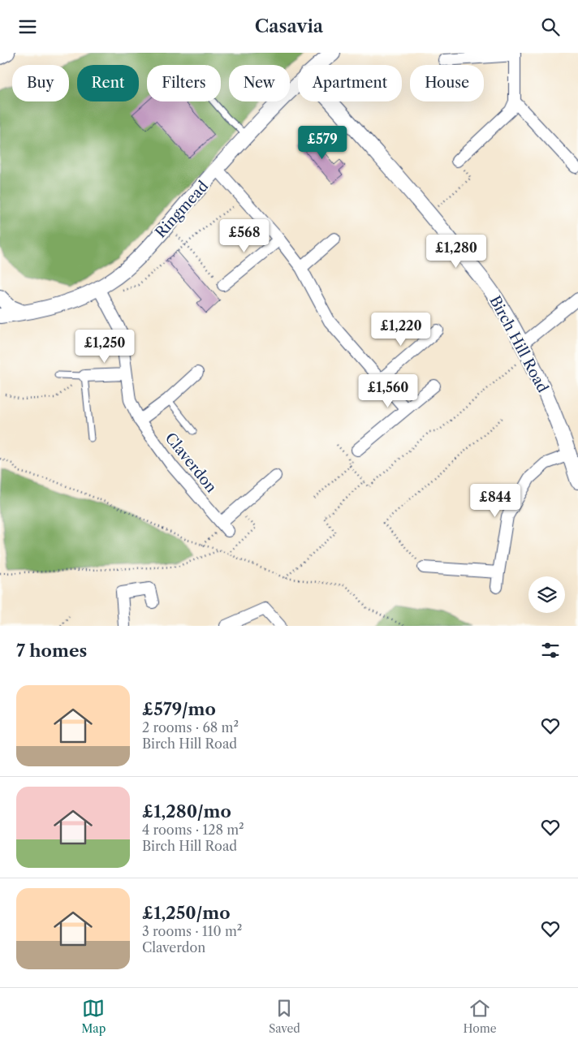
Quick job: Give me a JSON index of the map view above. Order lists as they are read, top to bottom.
{
  "streets": {
    "street": ["Ringmead", "Birch Hill Road", "Claverdon"]
  },
  "crossings": [
    ["Ringmead", "Claverdon"]
  ],
  "page": {
    "header": "Casavia",
    "chip": [
      "Buy",
      "Rent",
      "Filters",
      "New",
      "Apartment",
      "House"
    ],
    "price": [
      "£579",
      "£568",
      "£1,280",
      "£1,220",
      "£1,250",
      "£1,560",
      "£844"
    ],
    "heading": "7 homes",
    "list": [
      {
        "name": "£579/mo",
        "note": "2 rooms · 68 m² · Birch Hill Road"
      },
      {
        "name": "£1,280/mo",
        "note": "4 rooms · 128 m² · Birch Hill Road"
      },
      {
        "name": "£1,250/mo",
        "note": "3 rooms · 110 m² · Claverdon"
      }
    ],
    "tabs": ["Map", "Saved", "Home"]
  }
}
